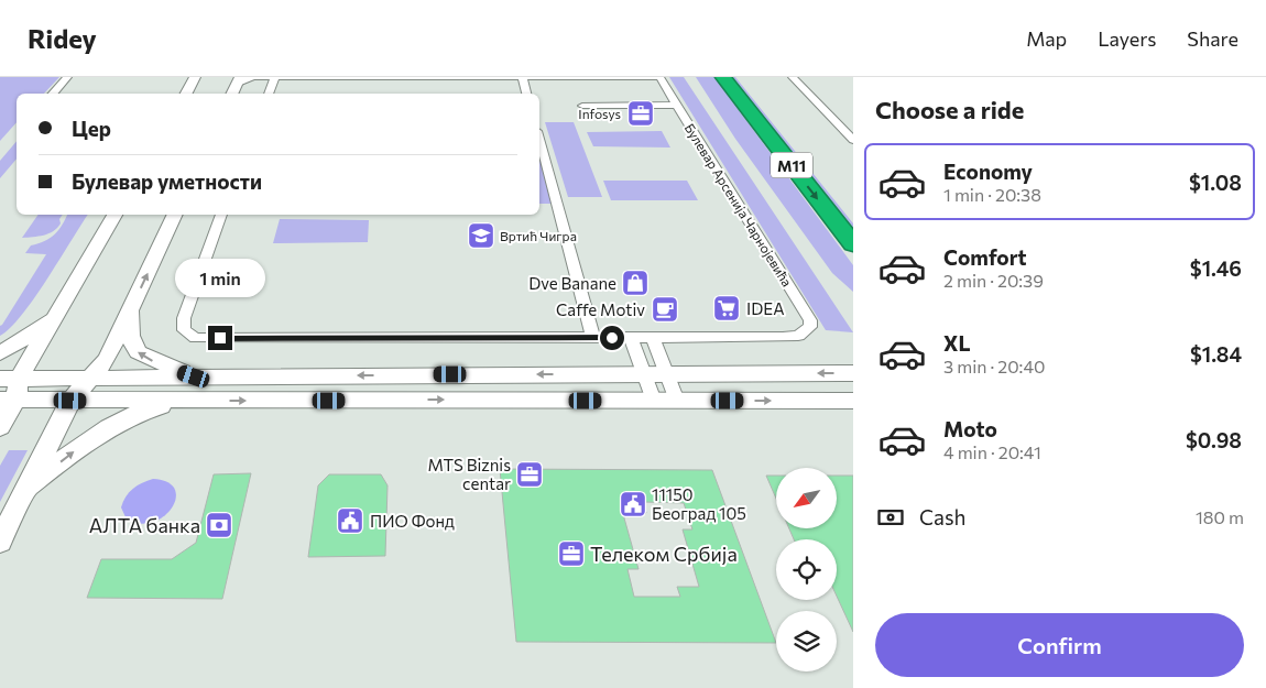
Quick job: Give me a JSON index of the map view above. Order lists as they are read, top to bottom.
{
  "streets": {
    "highway": ["M11"],
    "street": ["Булевар Арсенија Чарнојевића"]
  },
  "places": {
    "office": ["Infosys", "MTS Biznis centar", "Телеком Србија"],
    "school or university": ["Вртић Чигра"],
    "shop": ["Dve Banane"],
    "supermarket": ["IDEA"],
    "cafe": ["Caffe Motiv"],
    "public building": ["11150 Београд 105", "ПИО Фонд"],
    "bank": ["АЛТА банка"]
  },
  "north": "bottom left",
  "page": {
    "header": "Ridey",
    "nav": ["Map", "Layers", "Share"],
    "heading": "Choose a ride",
    "banner": ["Цер", "Булевар уметности"],
    "list": [
      {
        "name": "Economy",
        "note": "1 min · 20:38",
        "value": "$1.08"
      },
      {
        "name": "Comfort",
        "note": "2 min · 20:39",
        "value": "$1.46"
      },
      {
        "name": "XL",
        "note": "3 min · 20:40",
        "value": "$1.84"
      },
      {
        "name": "Moto",
        "note": "4 min · 20:41",
        "value": "$0.98"
      }
    ],
    "bubble": "1 min",
    "pay": ["Cash", "180 m"],
    "buttons": "Confirm"
  }
}
